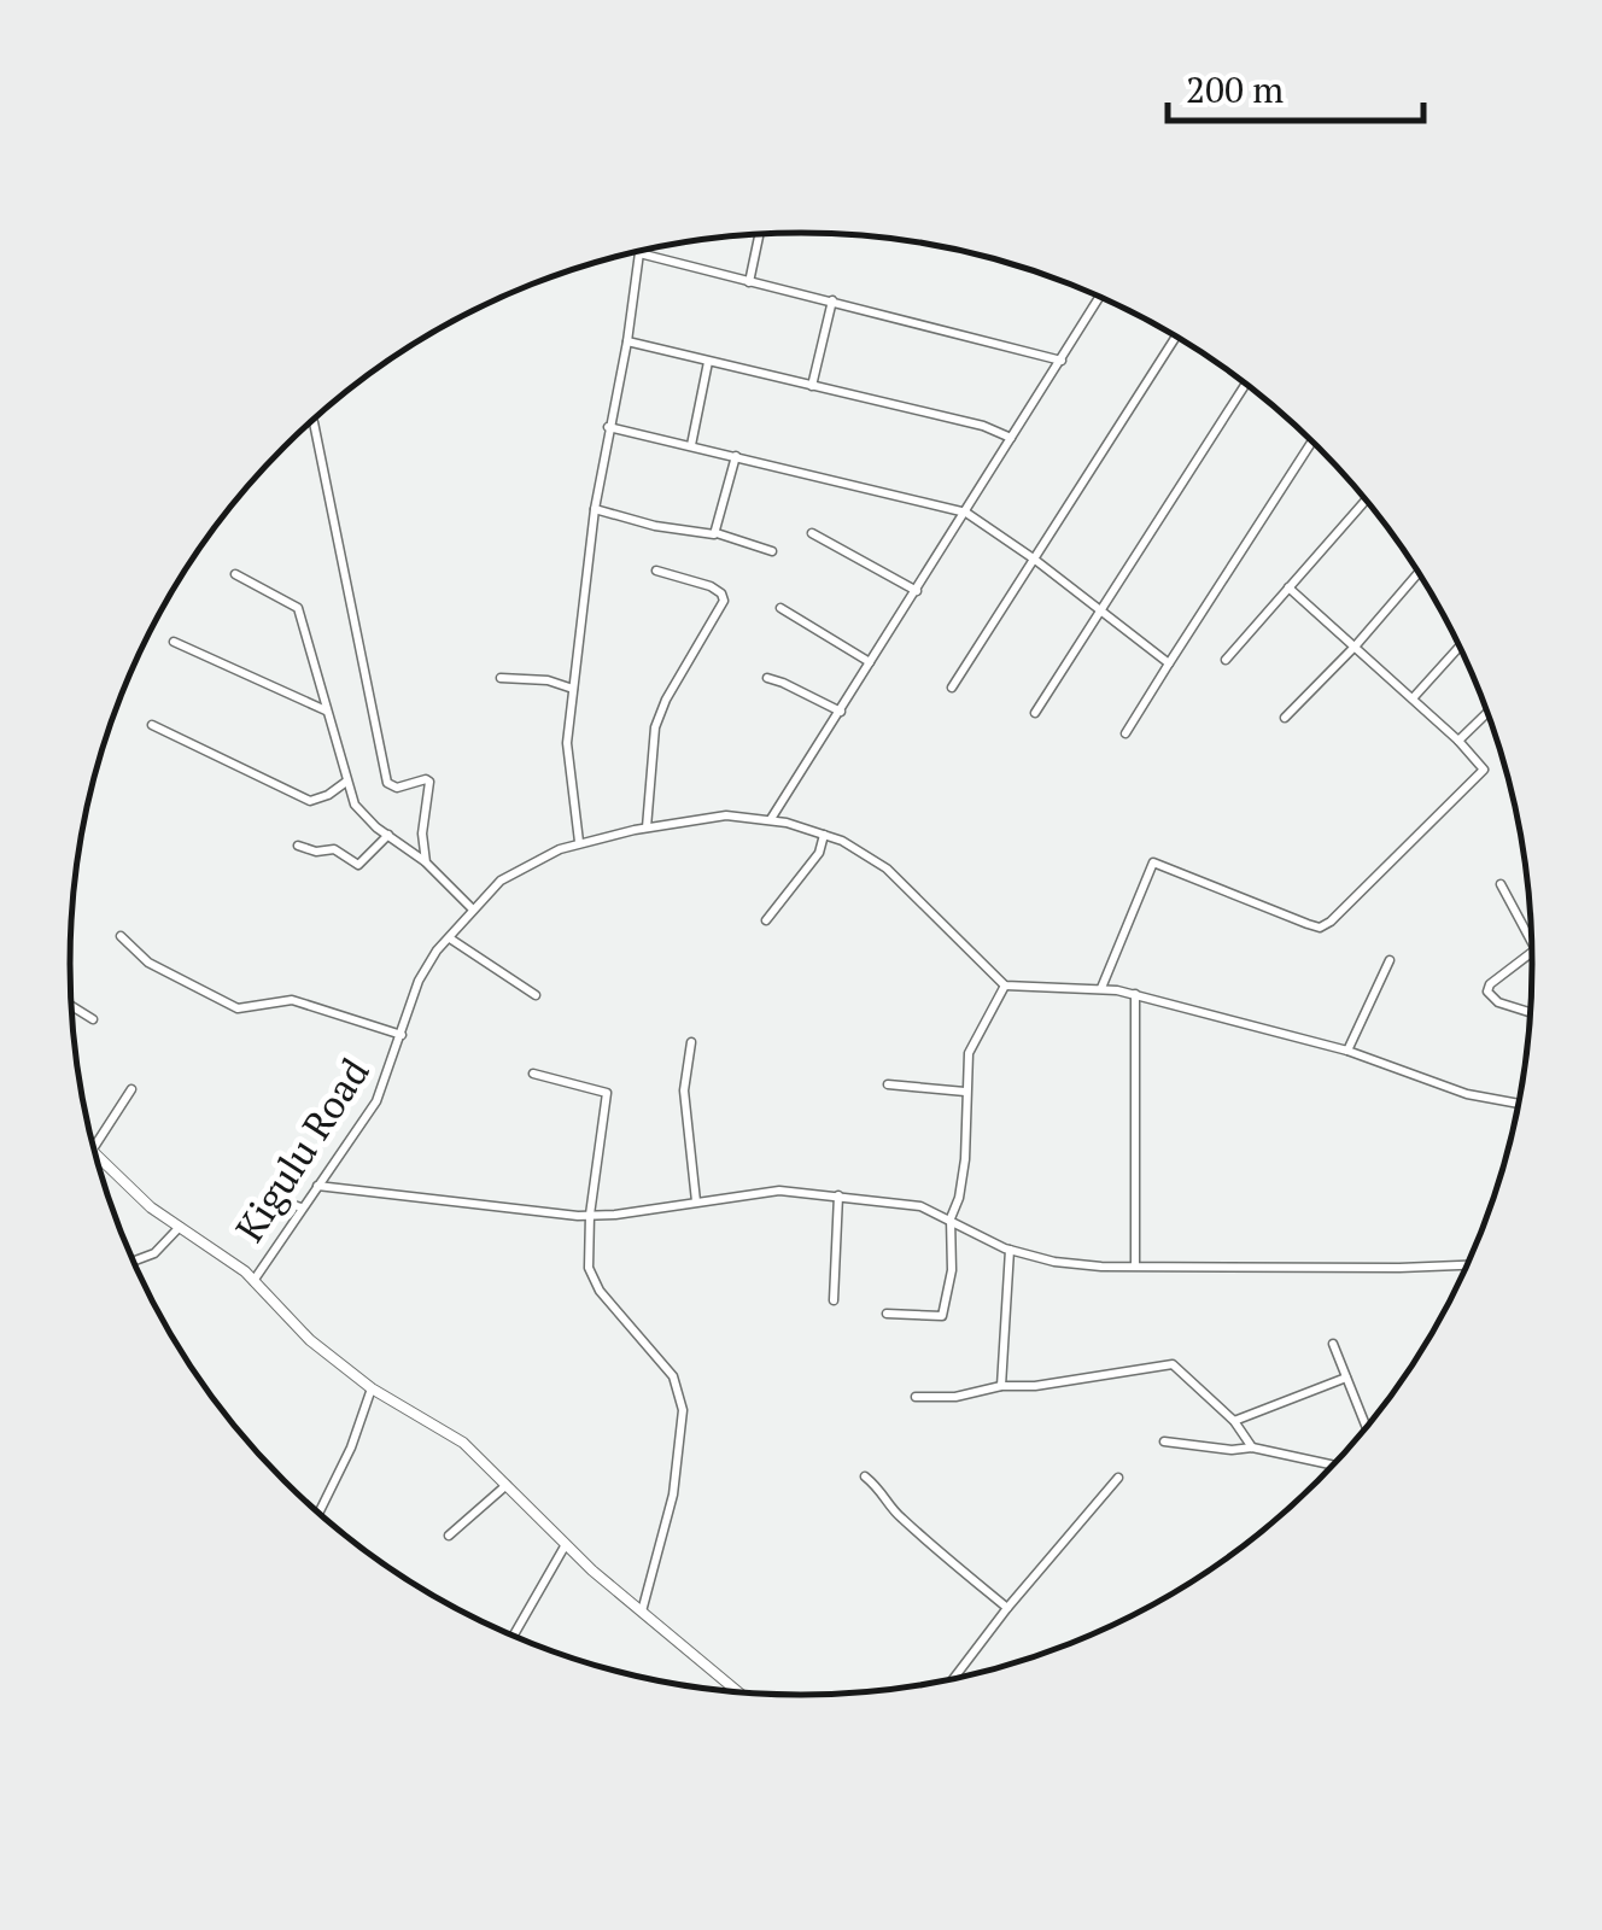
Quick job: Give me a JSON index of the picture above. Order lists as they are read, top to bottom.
{
  "streets": {
    "street": ["Kigulu Road"]
  },
  "scale_bar": "200 m"
}
